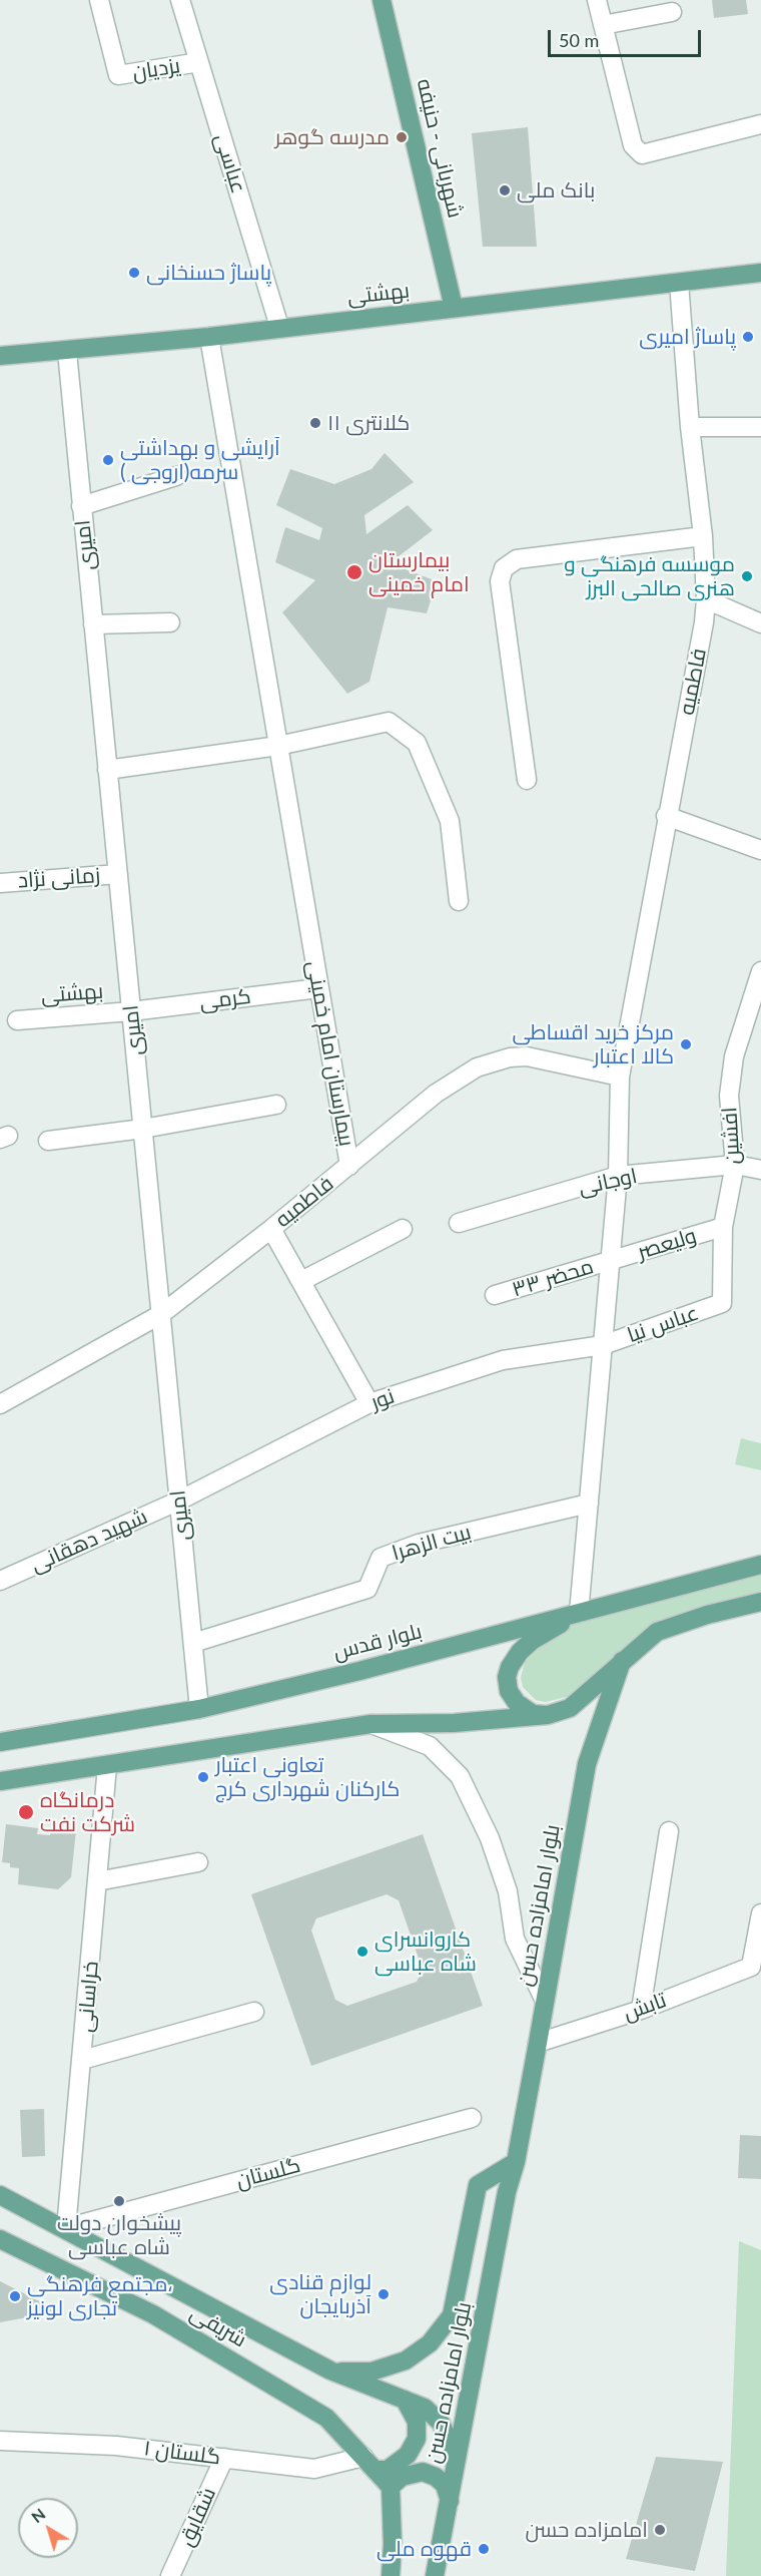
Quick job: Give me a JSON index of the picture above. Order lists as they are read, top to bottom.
{
  "streets": {
    "main road": [
      "شهربانی - حنیفه",
      "بهشتی",
      "بلوار قدس",
      "بلوار امامزاده حسن",
      "شریفی"
    ],
    "street": [
      "یزدیان",
      "عباسی",
      "امیری",
      "فاطمیه",
      "زمانی نژاد",
      "کرمی",
      "بیمارستان امام خمینی",
      "افشین",
      "اوجانی",
      "ولیعصر",
      "محضر ۳۳",
      "عباس نیا",
      "نور",
      "شهید دهقانی",
      "بیت الزهرا",
      "خراسانی",
      "تابش",
      "گلستان",
      "گلستان ۱",
      "شقایق"
    ]
  },
  "crossings": [
    ["یزدیان", "عباسی"],
    ["شهربانی - حنیفه", "بهشتی"],
    ["عباسی", "بهشتی"],
    ["بهشتی", "امیری"],
    ["بهشتی", "فاطمیه"],
    ["بهشتی", "کرمی"],
    ["بهشتی", "بیمارستان امام خمینی"],
    ["امیری", "فاطمیه"],
    ["امیری", "زمانی نژاد"],
    ["امیری", "کرمی"],
    ["امیری", "نور"],
    ["امیری", "شهید دهقانی"],
    ["امیری", "بیت الزهرا"],
    ["امیری", "بلوار قدس"],
    ["فاطمیه", "بیمارستان امام خمینی"],
    ["فاطمیه", "اوجانی"],
    ["فاطمیه", "ولیعصر"],
    ["فاطمیه", "محضر ۳۳"],
    ["فاطمیه", "عباس نیا"],
    ["فاطمیه", "نور"],
    ["فاطمیه", "بیت الزهرا"],
    ["فاطمیه", "بلوار قدس"],
    ["کرمی", "بیمارستان امام خمینی"],
    ["افشین", "اوجانی"],
    ["افشین", "ولیعصر"],
    ["افشین", "عباس نیا"],
    ["ولیعصر", "محضر ۳۳"],
    ["عباس نیا", "نور"],
    ["نور", "شهید دهقانی"],
    ["بلوار امامزاده حسن", "تابش"],
    ["بلوار امامزاده حسن", "شریفی"],
    ["خراسانی", "گلستان"],
    ["خراسانی", "شریفی"],
    ["گلستان", "شریفی"],
    ["شریفی", "گلستان ۱"],
    ["گلستان ۱", "شقایق"]
  ],
  "places": [
    "مدرسه گوهر",
    "بانک ملی",
    "پاساژ حسنخانی",
    "پاساژ امیری",
    "کلانتری ۱۱",
    "آرایشی و بهداشتی سرمه(اروجی )",
    "بیمارستان امام خمینی",
    "موسسه فرهنگی و هنری صالحی البرز",
    "مرکز خرید اقساطی کالا اعتبار",
    "تعاونی اعتبار کارکنان شهرداری کرج",
    "درمانگاه شرکت نفت",
    "کاروانسرای شاه عباسی",
    "پیشخوان دولت شاه عباسی",
    "لوازم قنادی آذربایجان",
    "مجتمع فرهنگی، تجاری لونیز",
    "امامزاده حسن",
    "قهوه ملی"
  ],
  "scale_bar": "50 m",
  "north": "top left"
}
